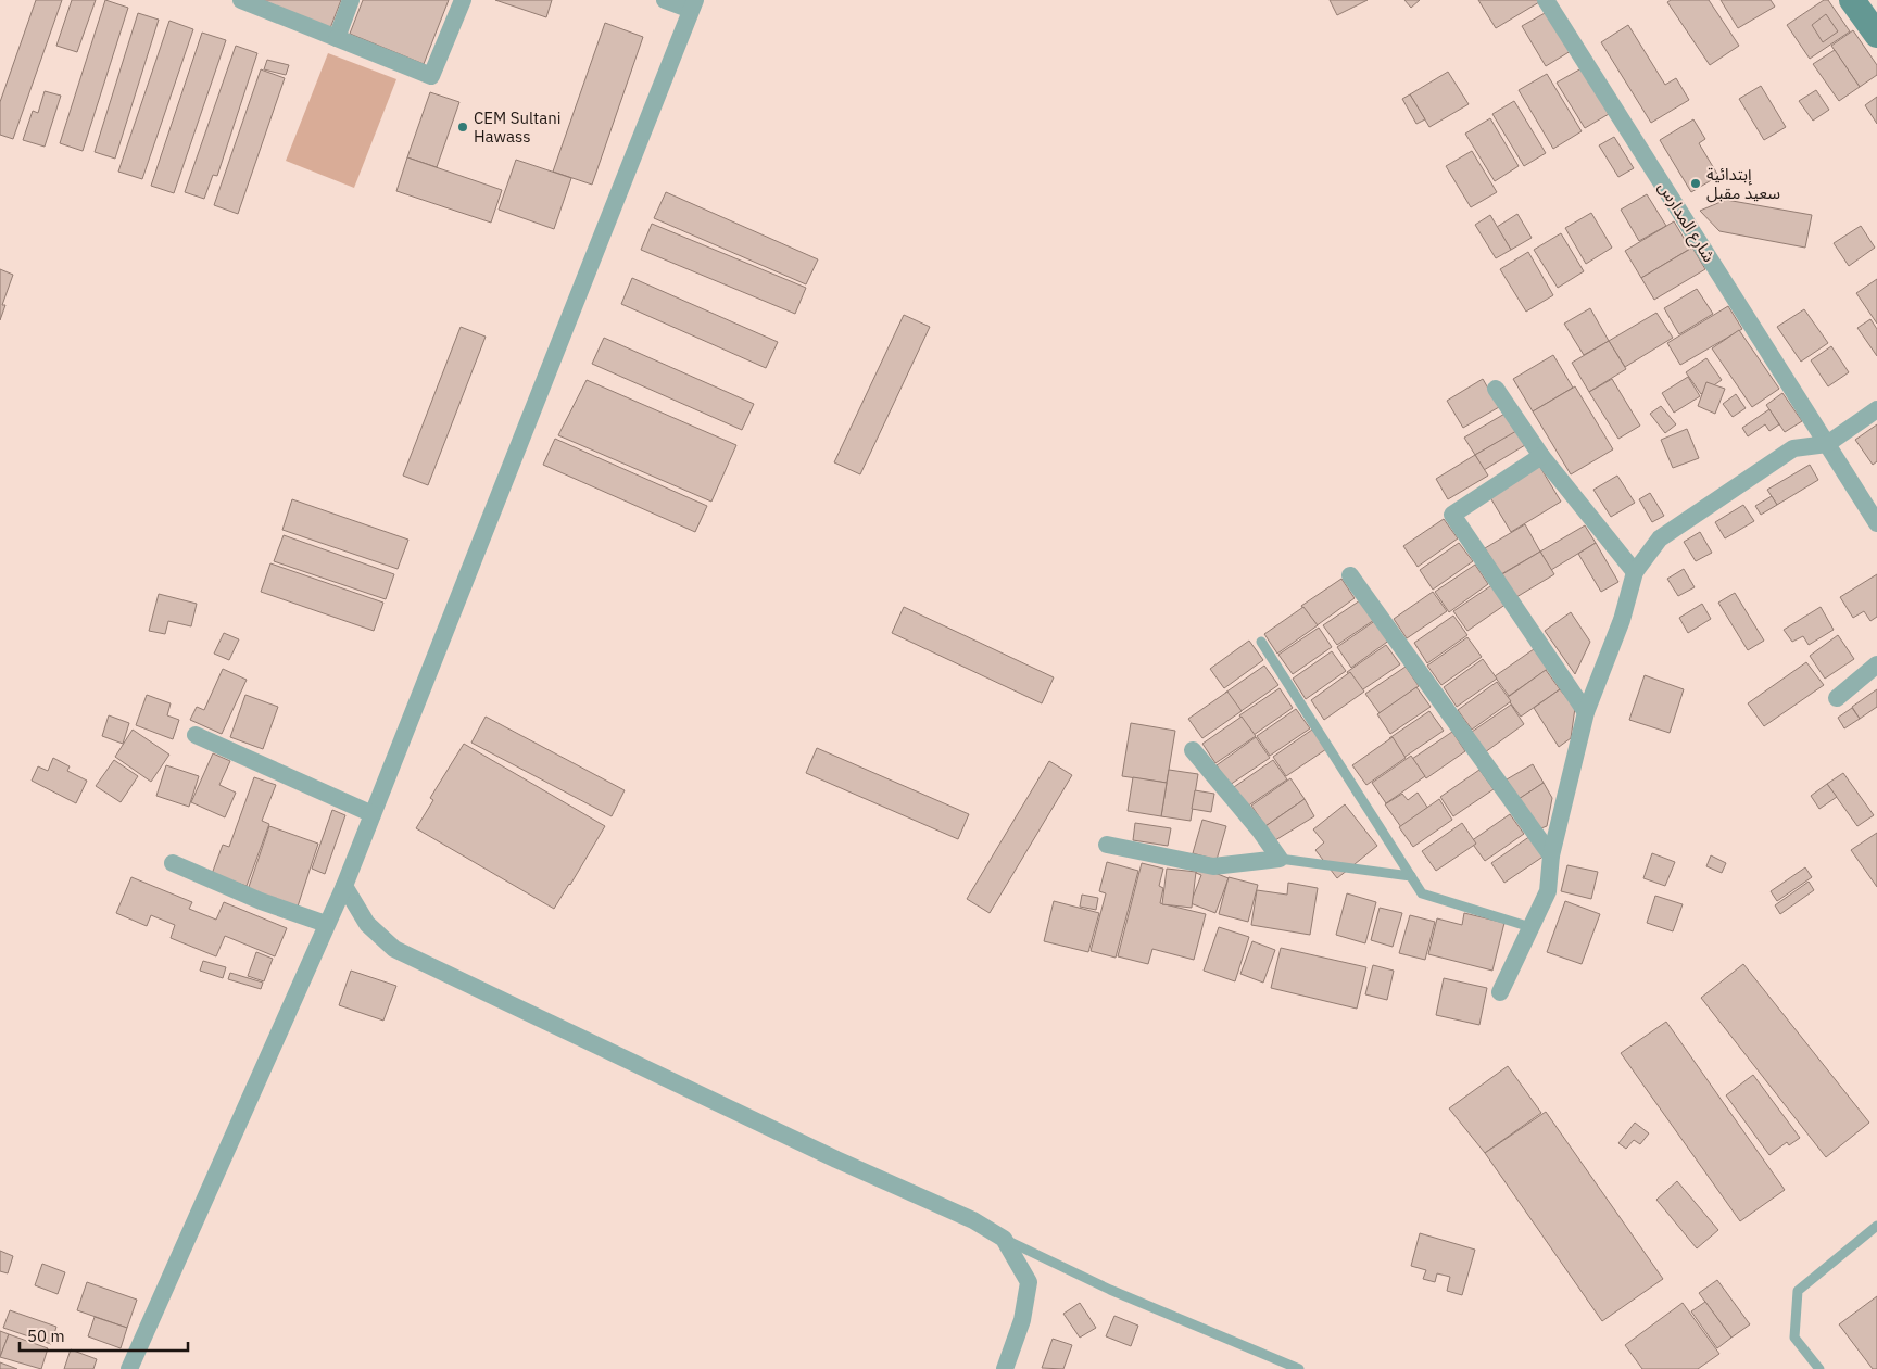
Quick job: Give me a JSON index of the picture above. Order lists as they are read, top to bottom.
{
  "streets": {
    "street": ["شارع المدارس"]
  },
  "places": ["CEM Sultani Hawass", "إبتدائية سعيد مقبل"],
  "scale_bar": "50 m"
}
